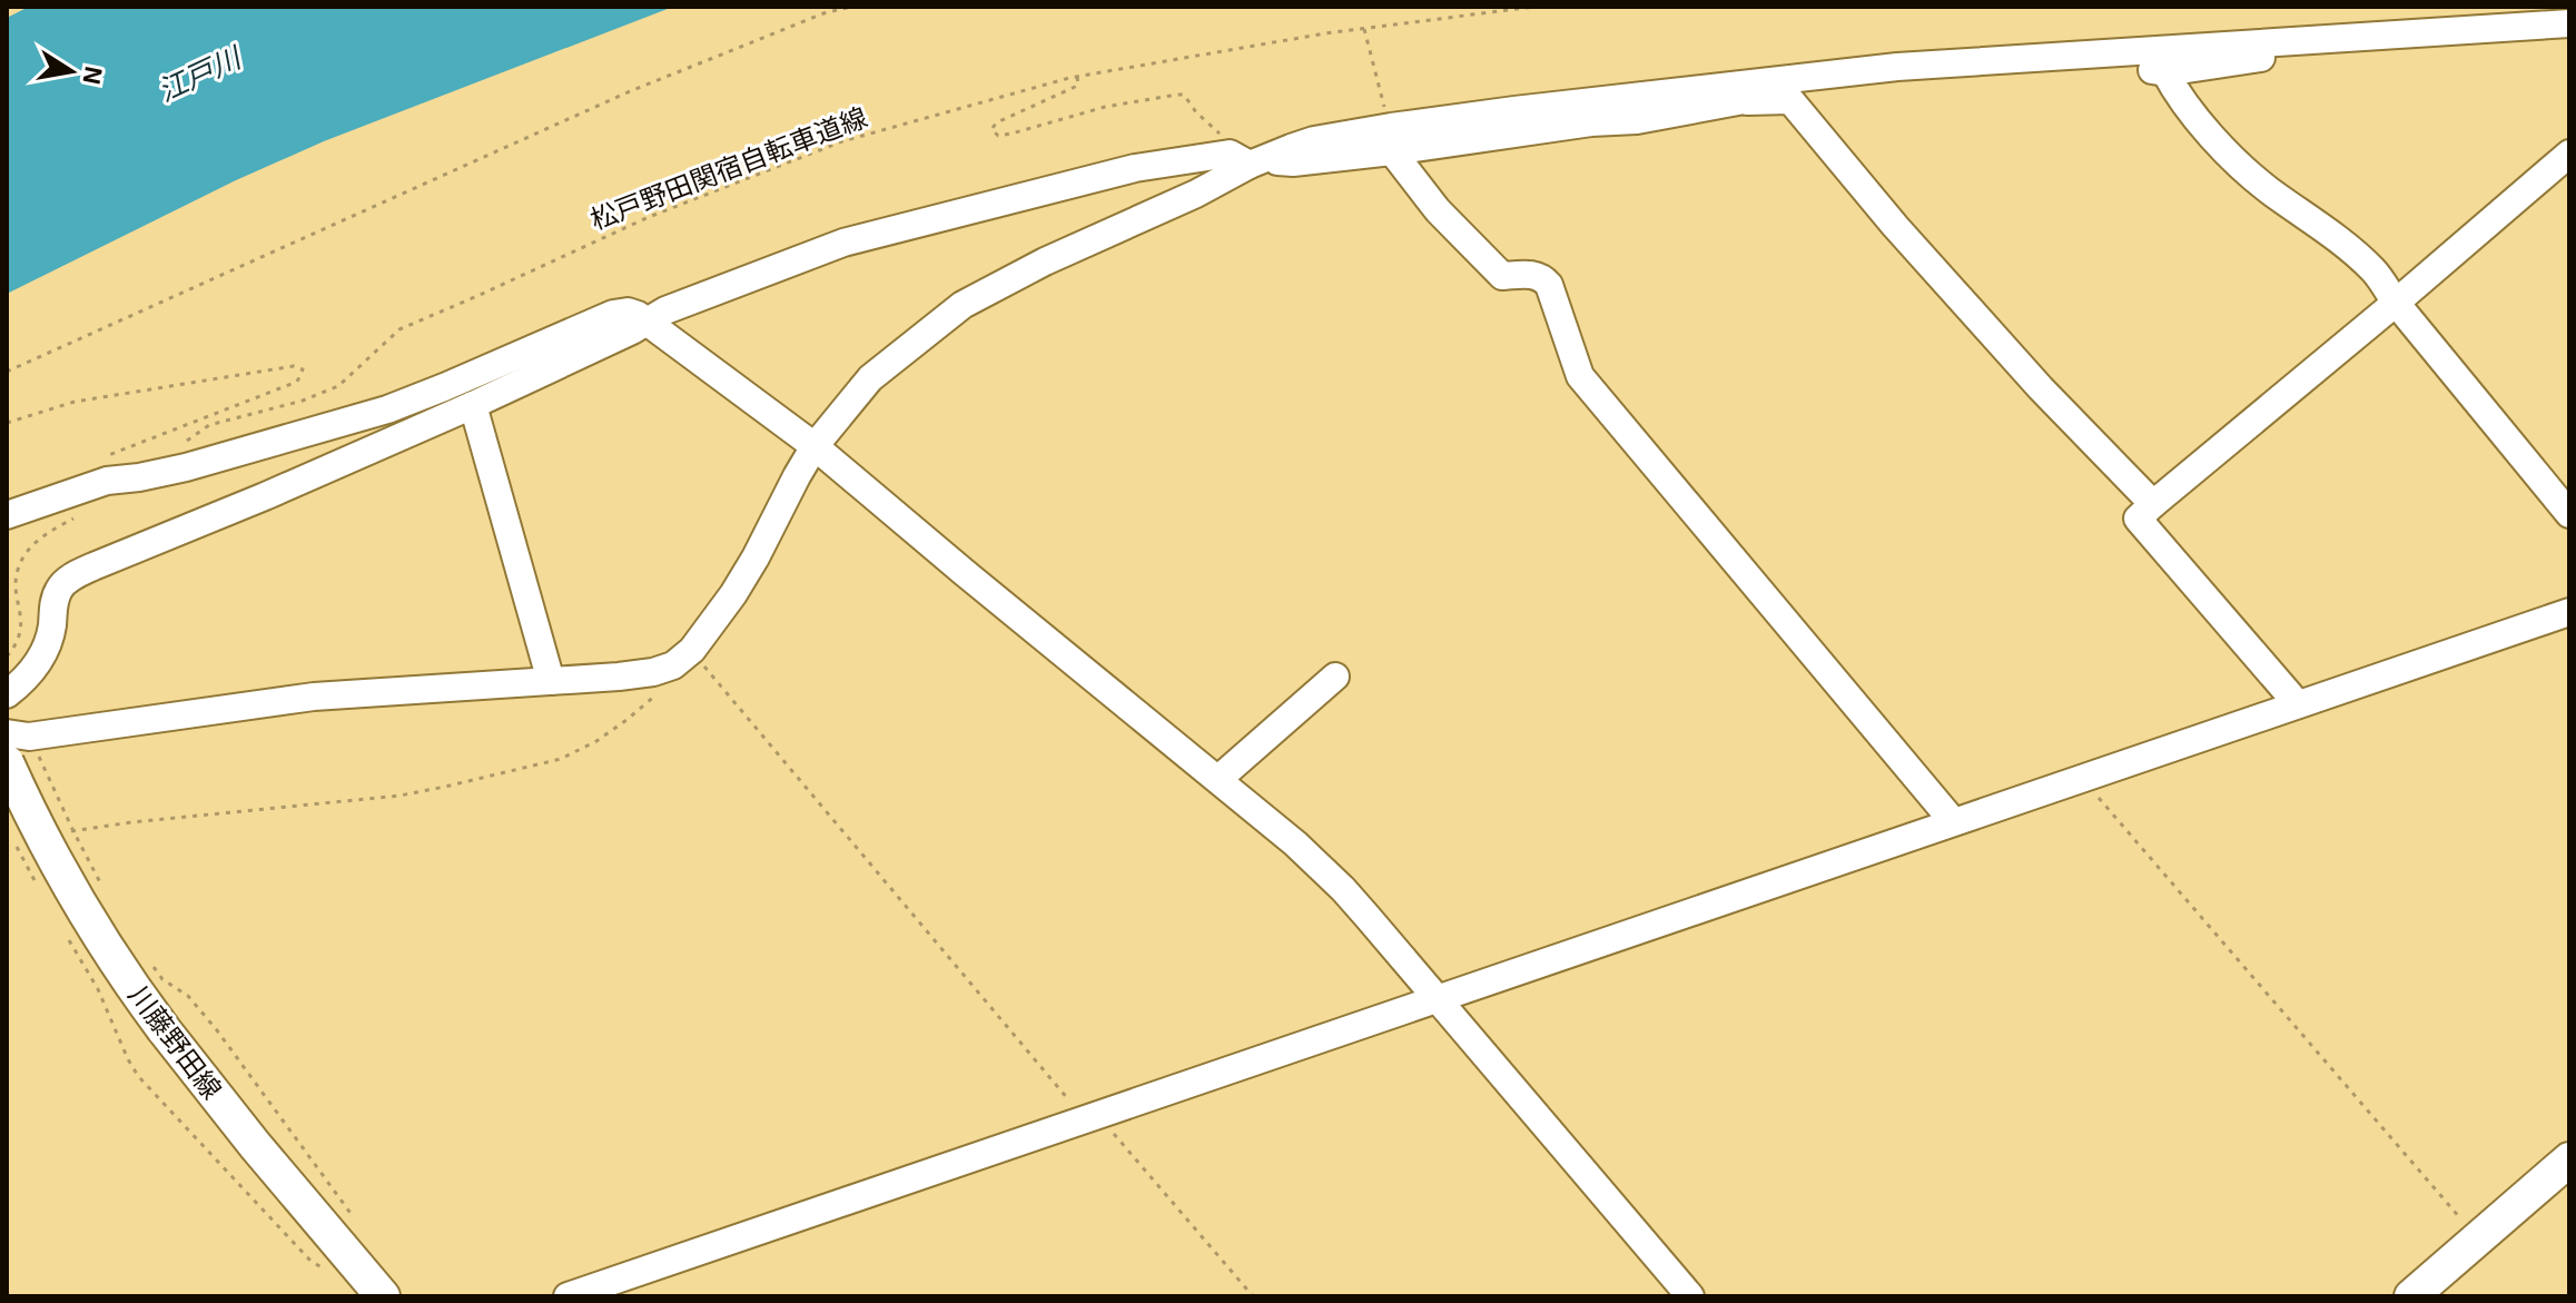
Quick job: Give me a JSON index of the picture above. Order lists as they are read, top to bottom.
{
  "streets": {
    "main road": ["川藤野田線"],
    "path": ["松戸野田関宿自転車道線"]
  },
  "water": ["江戸川"],
  "north": "right"
}
